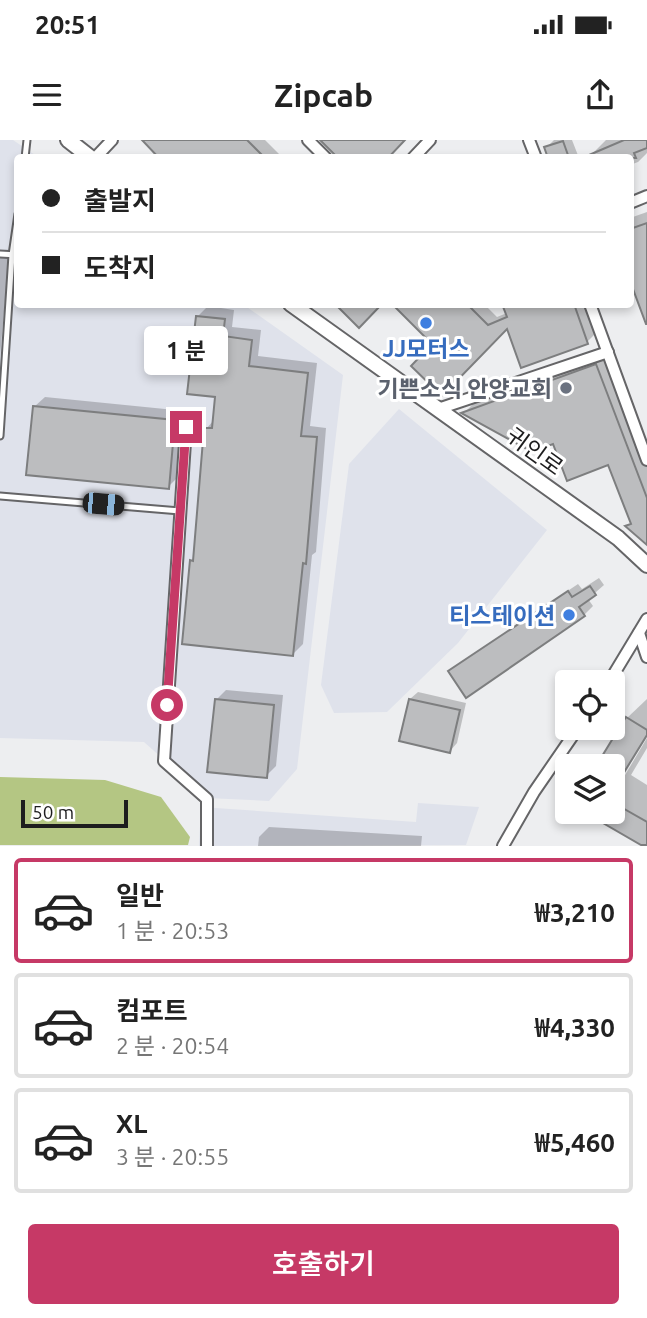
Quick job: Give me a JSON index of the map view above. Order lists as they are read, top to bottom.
{
  "streets": {
    "street": ["귀인로"]
  },
  "places": ["JJ모터스", "기쁜소식 안양교회", "티스테이션"],
  "scale_bar": "50 m",
  "page": {
    "status": "20:51",
    "header": "Zipcab",
    "banner": ["출발지", "도착지"],
    "bubble": "1 분",
    "scale": "50 m",
    "list": [
      {
        "name": "일반",
        "note": "1 분 · 20:53",
        "value": "₩3,210"
      },
      {
        "name": "컴포트",
        "note": "2 분 · 20:54",
        "value": "₩4,330"
      },
      {
        "name": "XL",
        "note": "3 분 · 20:55",
        "value": "₩5,460"
      }
    ],
    "buttons": "호출하기"
  }
}
